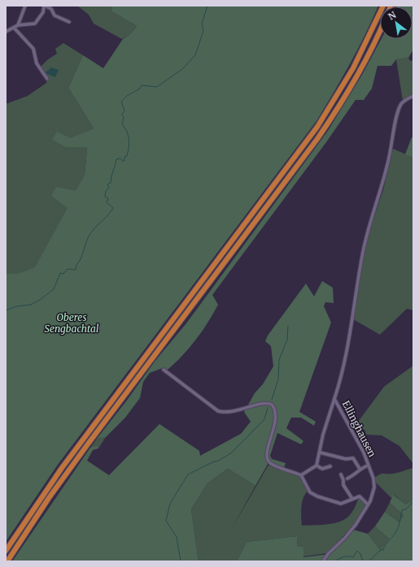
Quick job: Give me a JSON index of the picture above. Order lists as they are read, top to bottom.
{
  "streets": {
    "street": ["Ellinghausen"]
  },
  "parks": ["Oberes Sengbachtal"],
  "north": "top left"
}
